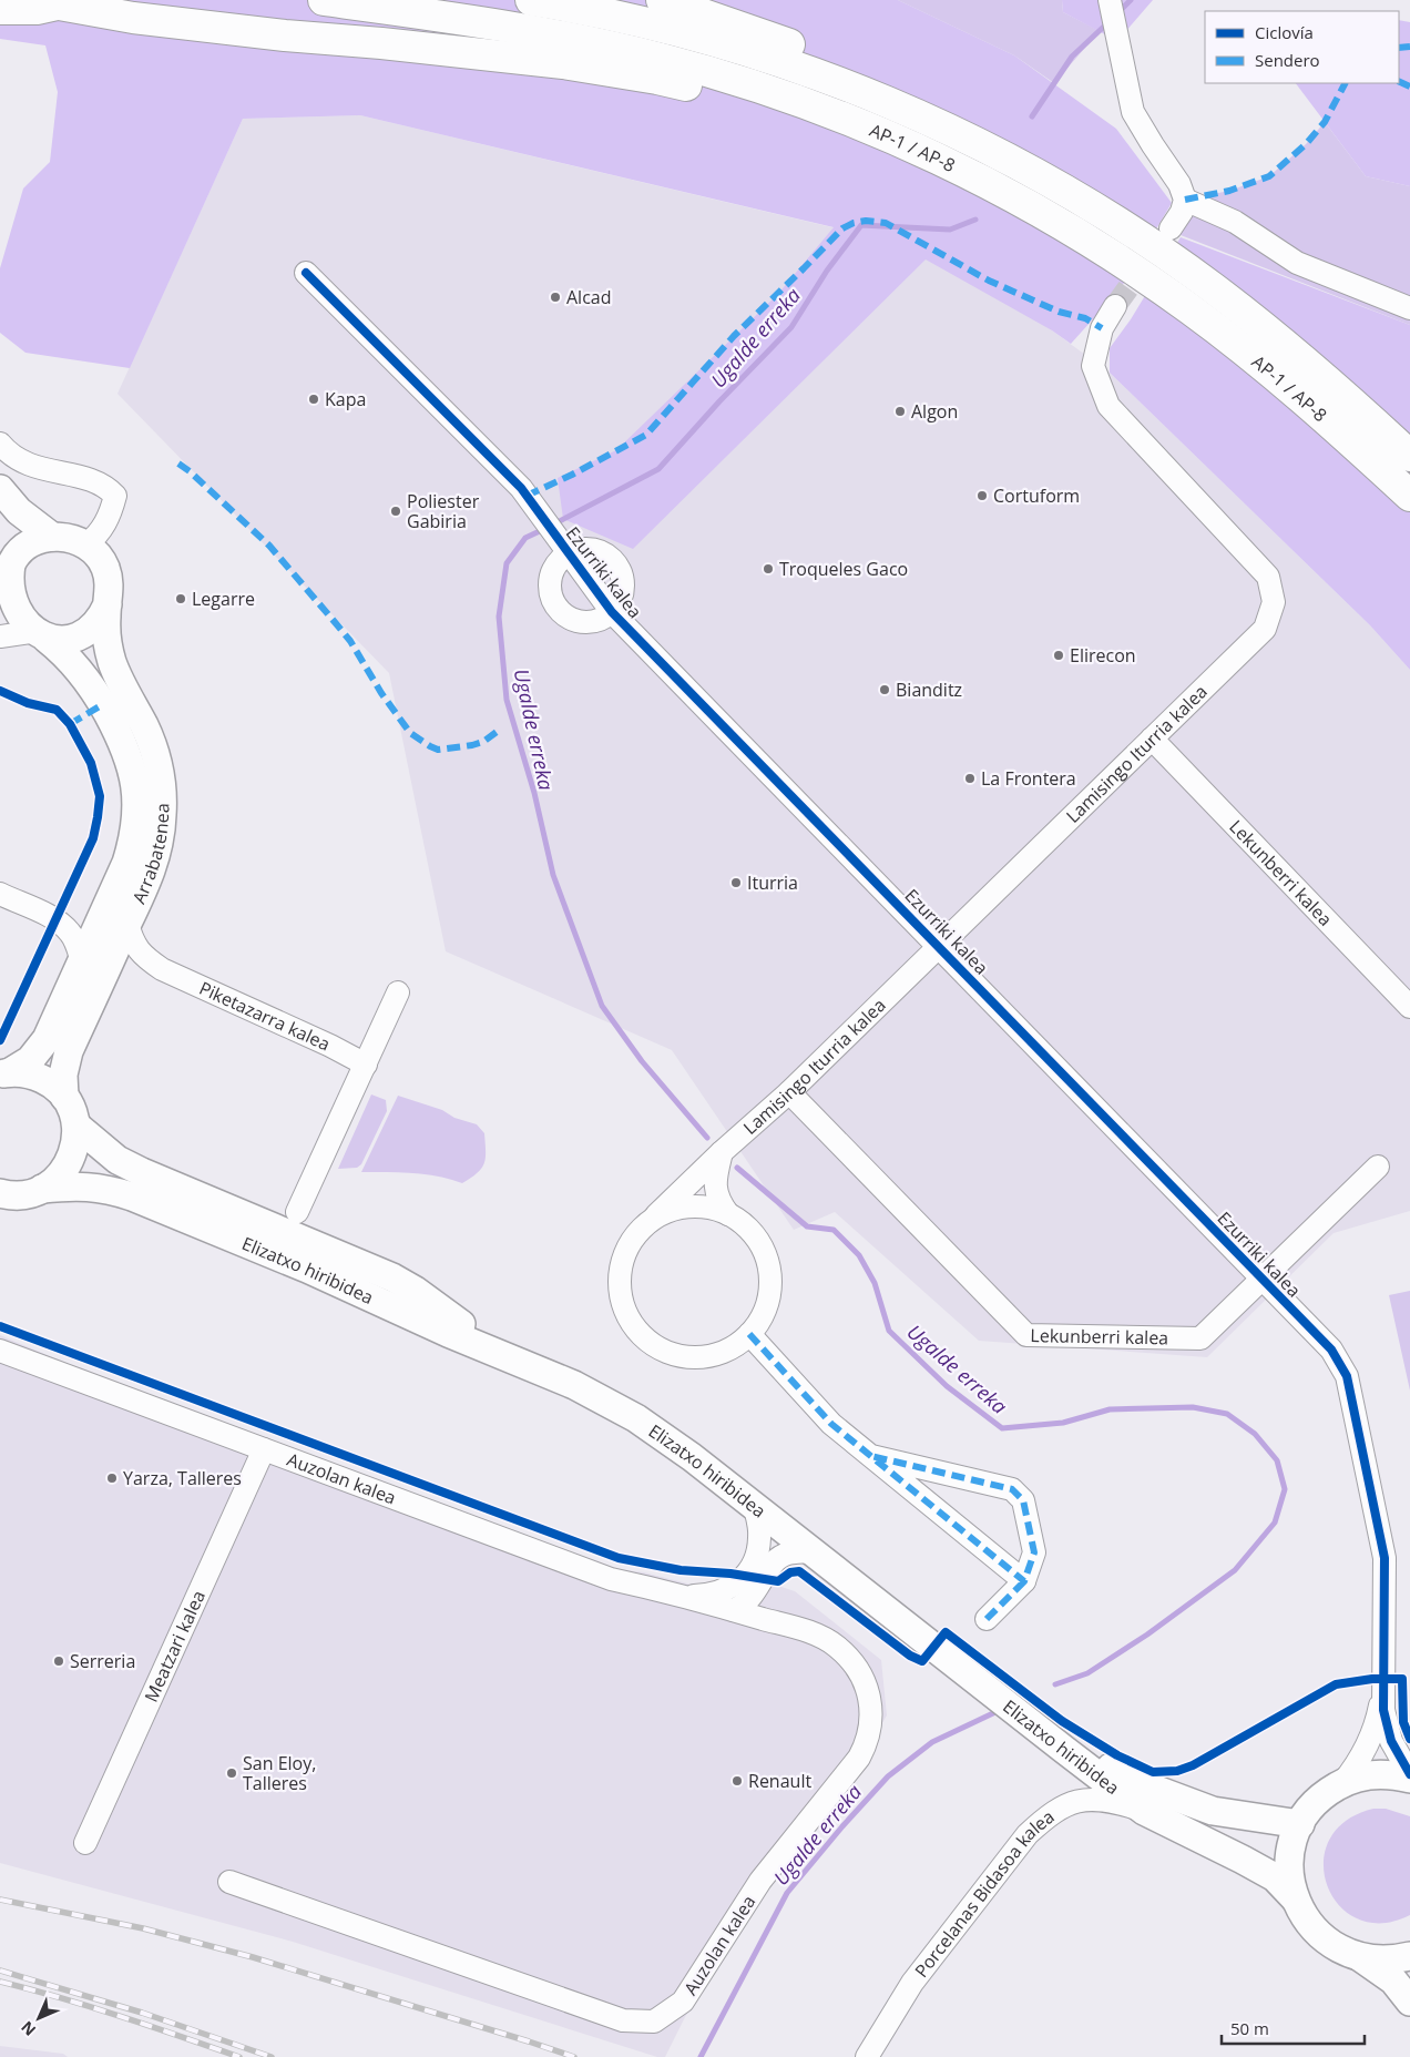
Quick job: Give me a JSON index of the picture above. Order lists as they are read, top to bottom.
{
  "streets": {
    "highway": ["AP-1 / AP-8"],
    "main road": ["Arrabatenea", "Elizatxo hiribidea"],
    "street": [
      "Ezurriki kalea",
      "Lamisingo Iturria kalea",
      "Lekunberri kalea",
      "Piketazarra kalea",
      "Auzolan kalea",
      "Meatzari kalea",
      "Porcelanas Bidasoa kalea"
    ]
  },
  "crossings": [
    ["Ezurriki kalea", "Lamisingo Iturria kalea"],
    ["Ezurriki kalea", "Lekunberri kalea"],
    ["Lamisingo Iturria kalea", "Lekunberri kalea"],
    ["Arrabatenea", "Piketazarra kalea"],
    ["Elizatxo hiribidea", "Auzolan kalea"],
    ["Elizatxo hiribidea", "Porcelanas Bidasoa kalea"],
    ["Auzolan kalea", "Meatzari kalea"]
  ],
  "water": ["Ugalde erreka"],
  "places": [
    "Alcad",
    "Kapa",
    "Algon",
    "Cortuform",
    "Poliester Gabiria",
    "Troqueles Gaco",
    "Legarre",
    "Elirecon",
    "Bianditz",
    "La Frontera",
    "Iturria",
    "Yarza, Talleres",
    "Serreria",
    "San Eloy, Talleres",
    "Renault"
  ],
  "legend": ["Ciclovía", "Sendero"],
  "scale_bar": "50 m",
  "north": "bottom left"
}
